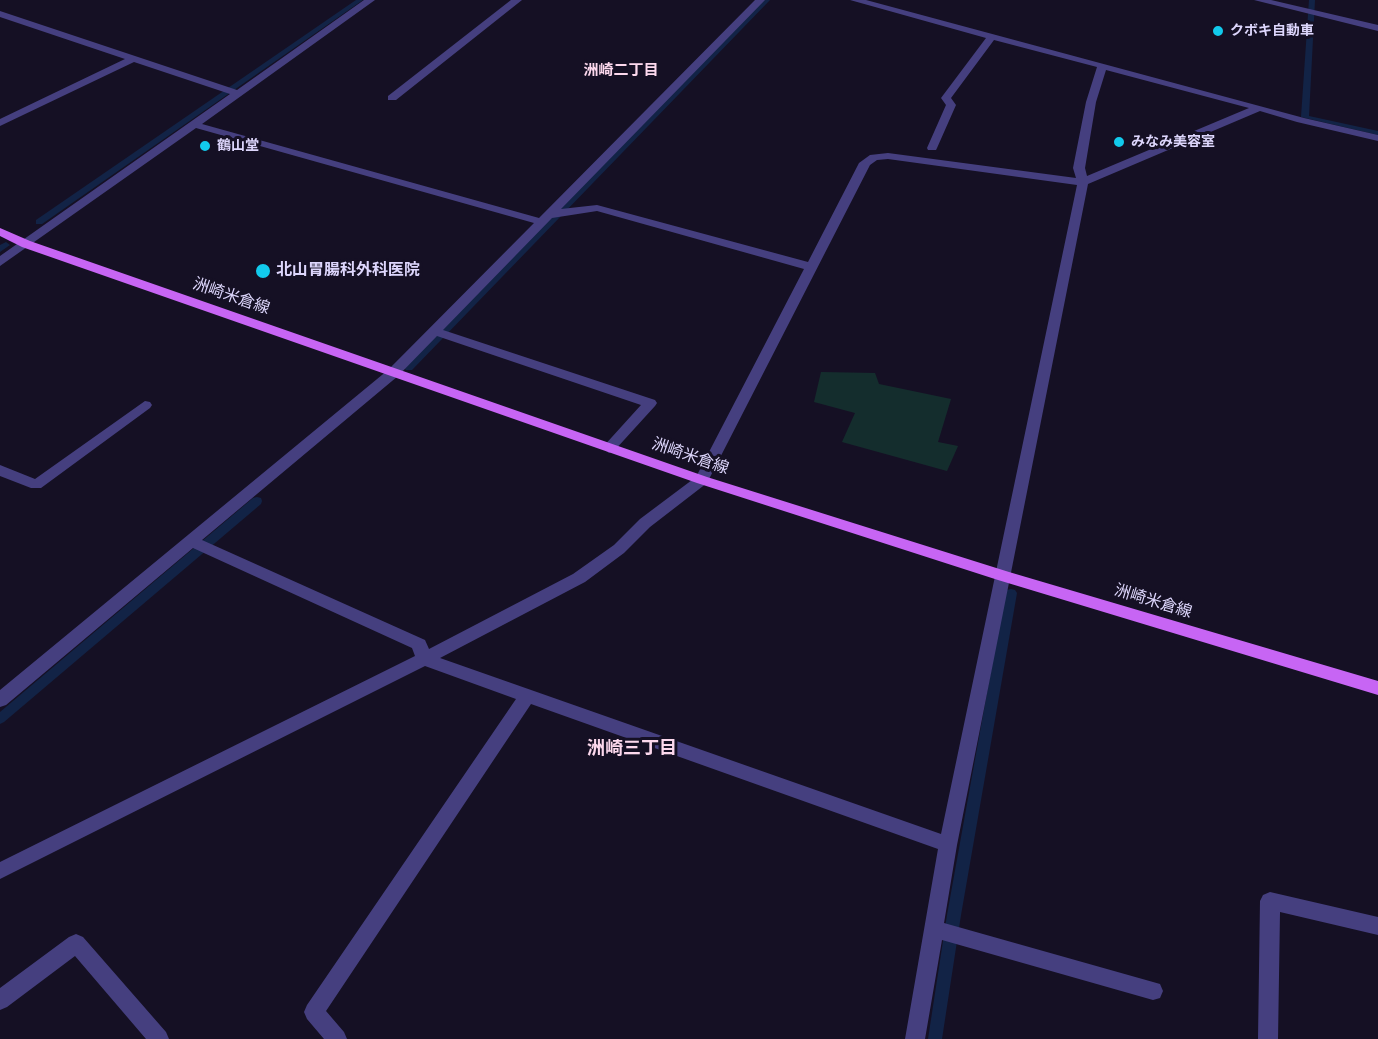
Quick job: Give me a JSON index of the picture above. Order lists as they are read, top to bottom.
{
  "streets": {
    "main road": ["洲崎米倉線"]
  },
  "districts": ["洲崎二丁目", "洲崎三丁目"],
  "places": [
    "クボキ自動車",
    "みなみ美容室",
    "鶴山堂",
    "北山胃腸科外科医院"
  ]
}
